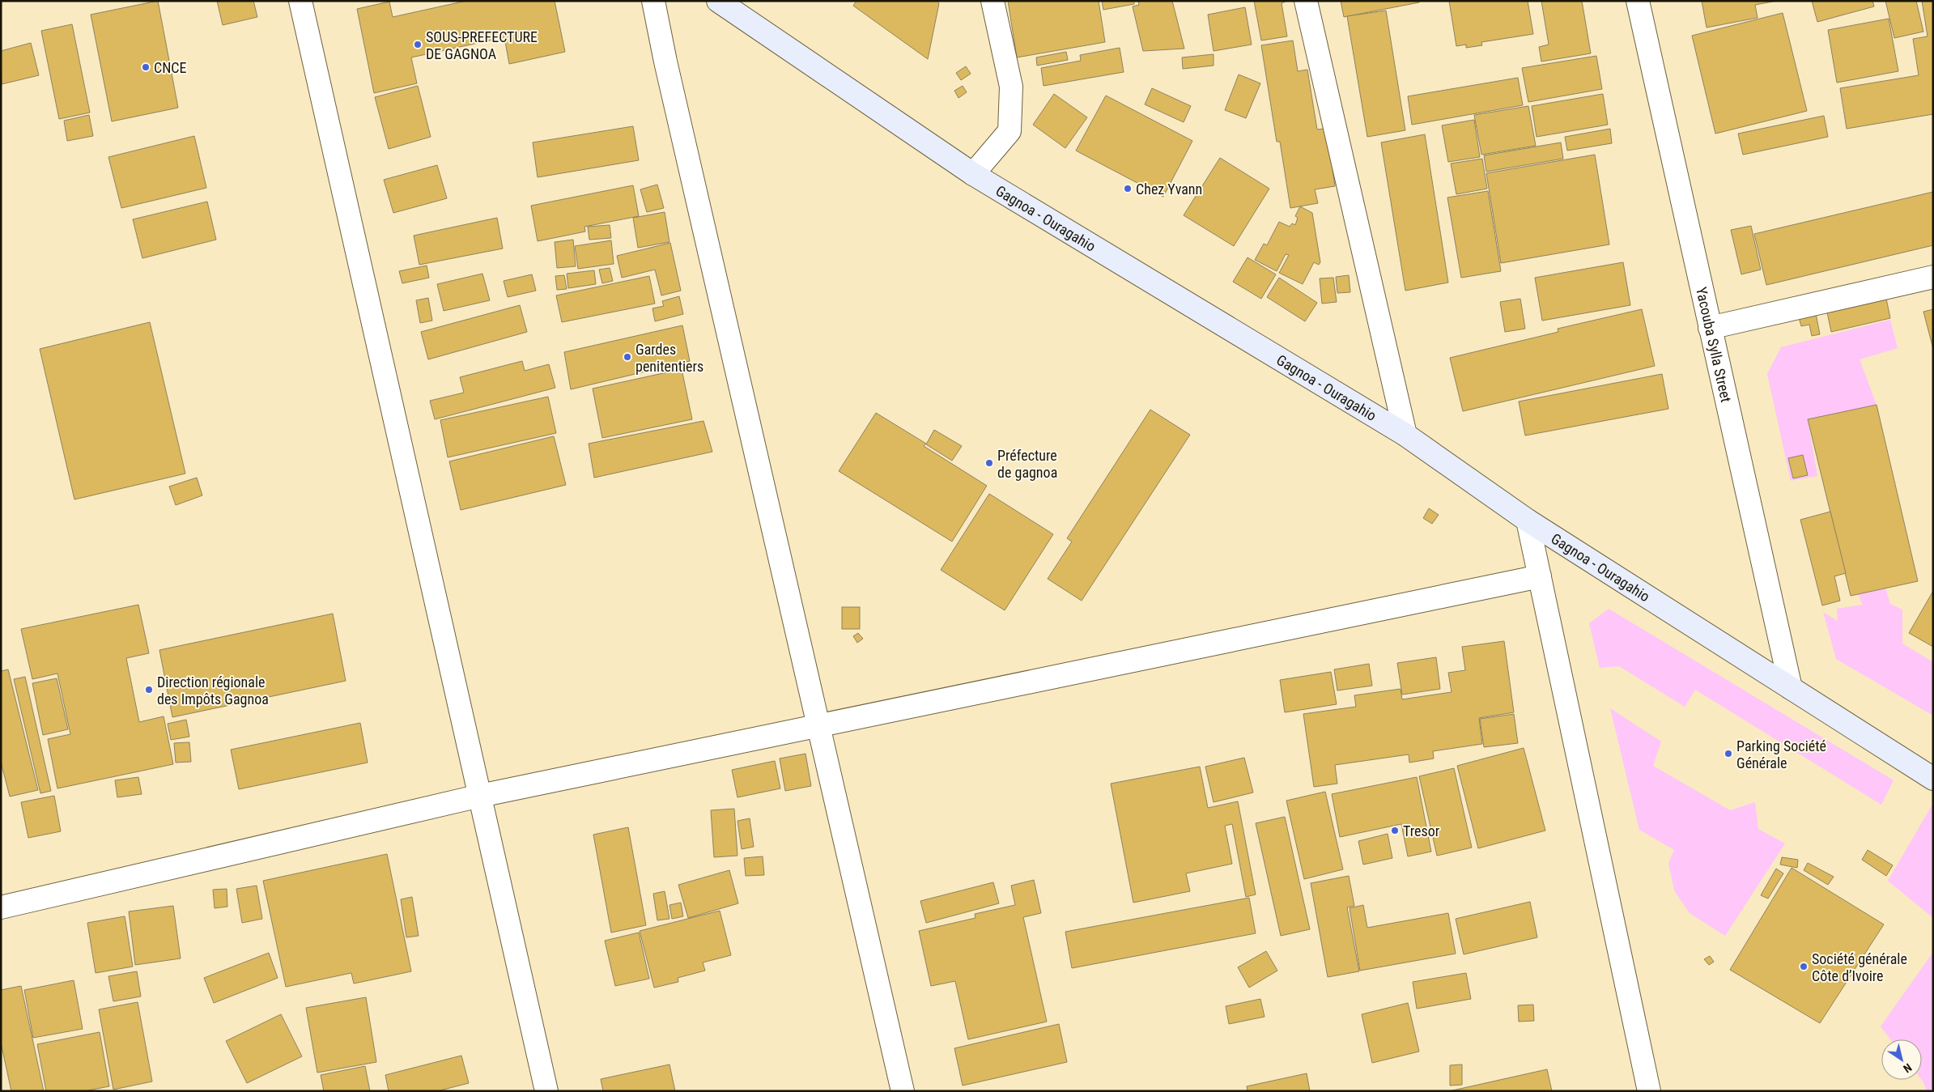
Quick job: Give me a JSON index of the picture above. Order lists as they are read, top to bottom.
{
  "streets": {
    "main road": ["Gagnoa - Ouragahio"],
    "street": ["Yacouba Sylla Street"]
  },
  "crossings": [
    ["Gagnoa - Ouragahio", "Yacouba Sylla Street"]
  ],
  "places": [
    "SOUS-PREFECTURE DE GAGNOA",
    "CNCE",
    "Chez Yvann",
    "Gardes penitentiers",
    "Préfecture de gagnoa",
    "Direction régionale des Impôts Gagnoa",
    "Parking Société Générale",
    "Tresor",
    "Société générale Côte d’Ivoire"
  ],
  "north": "bottom right"
}
